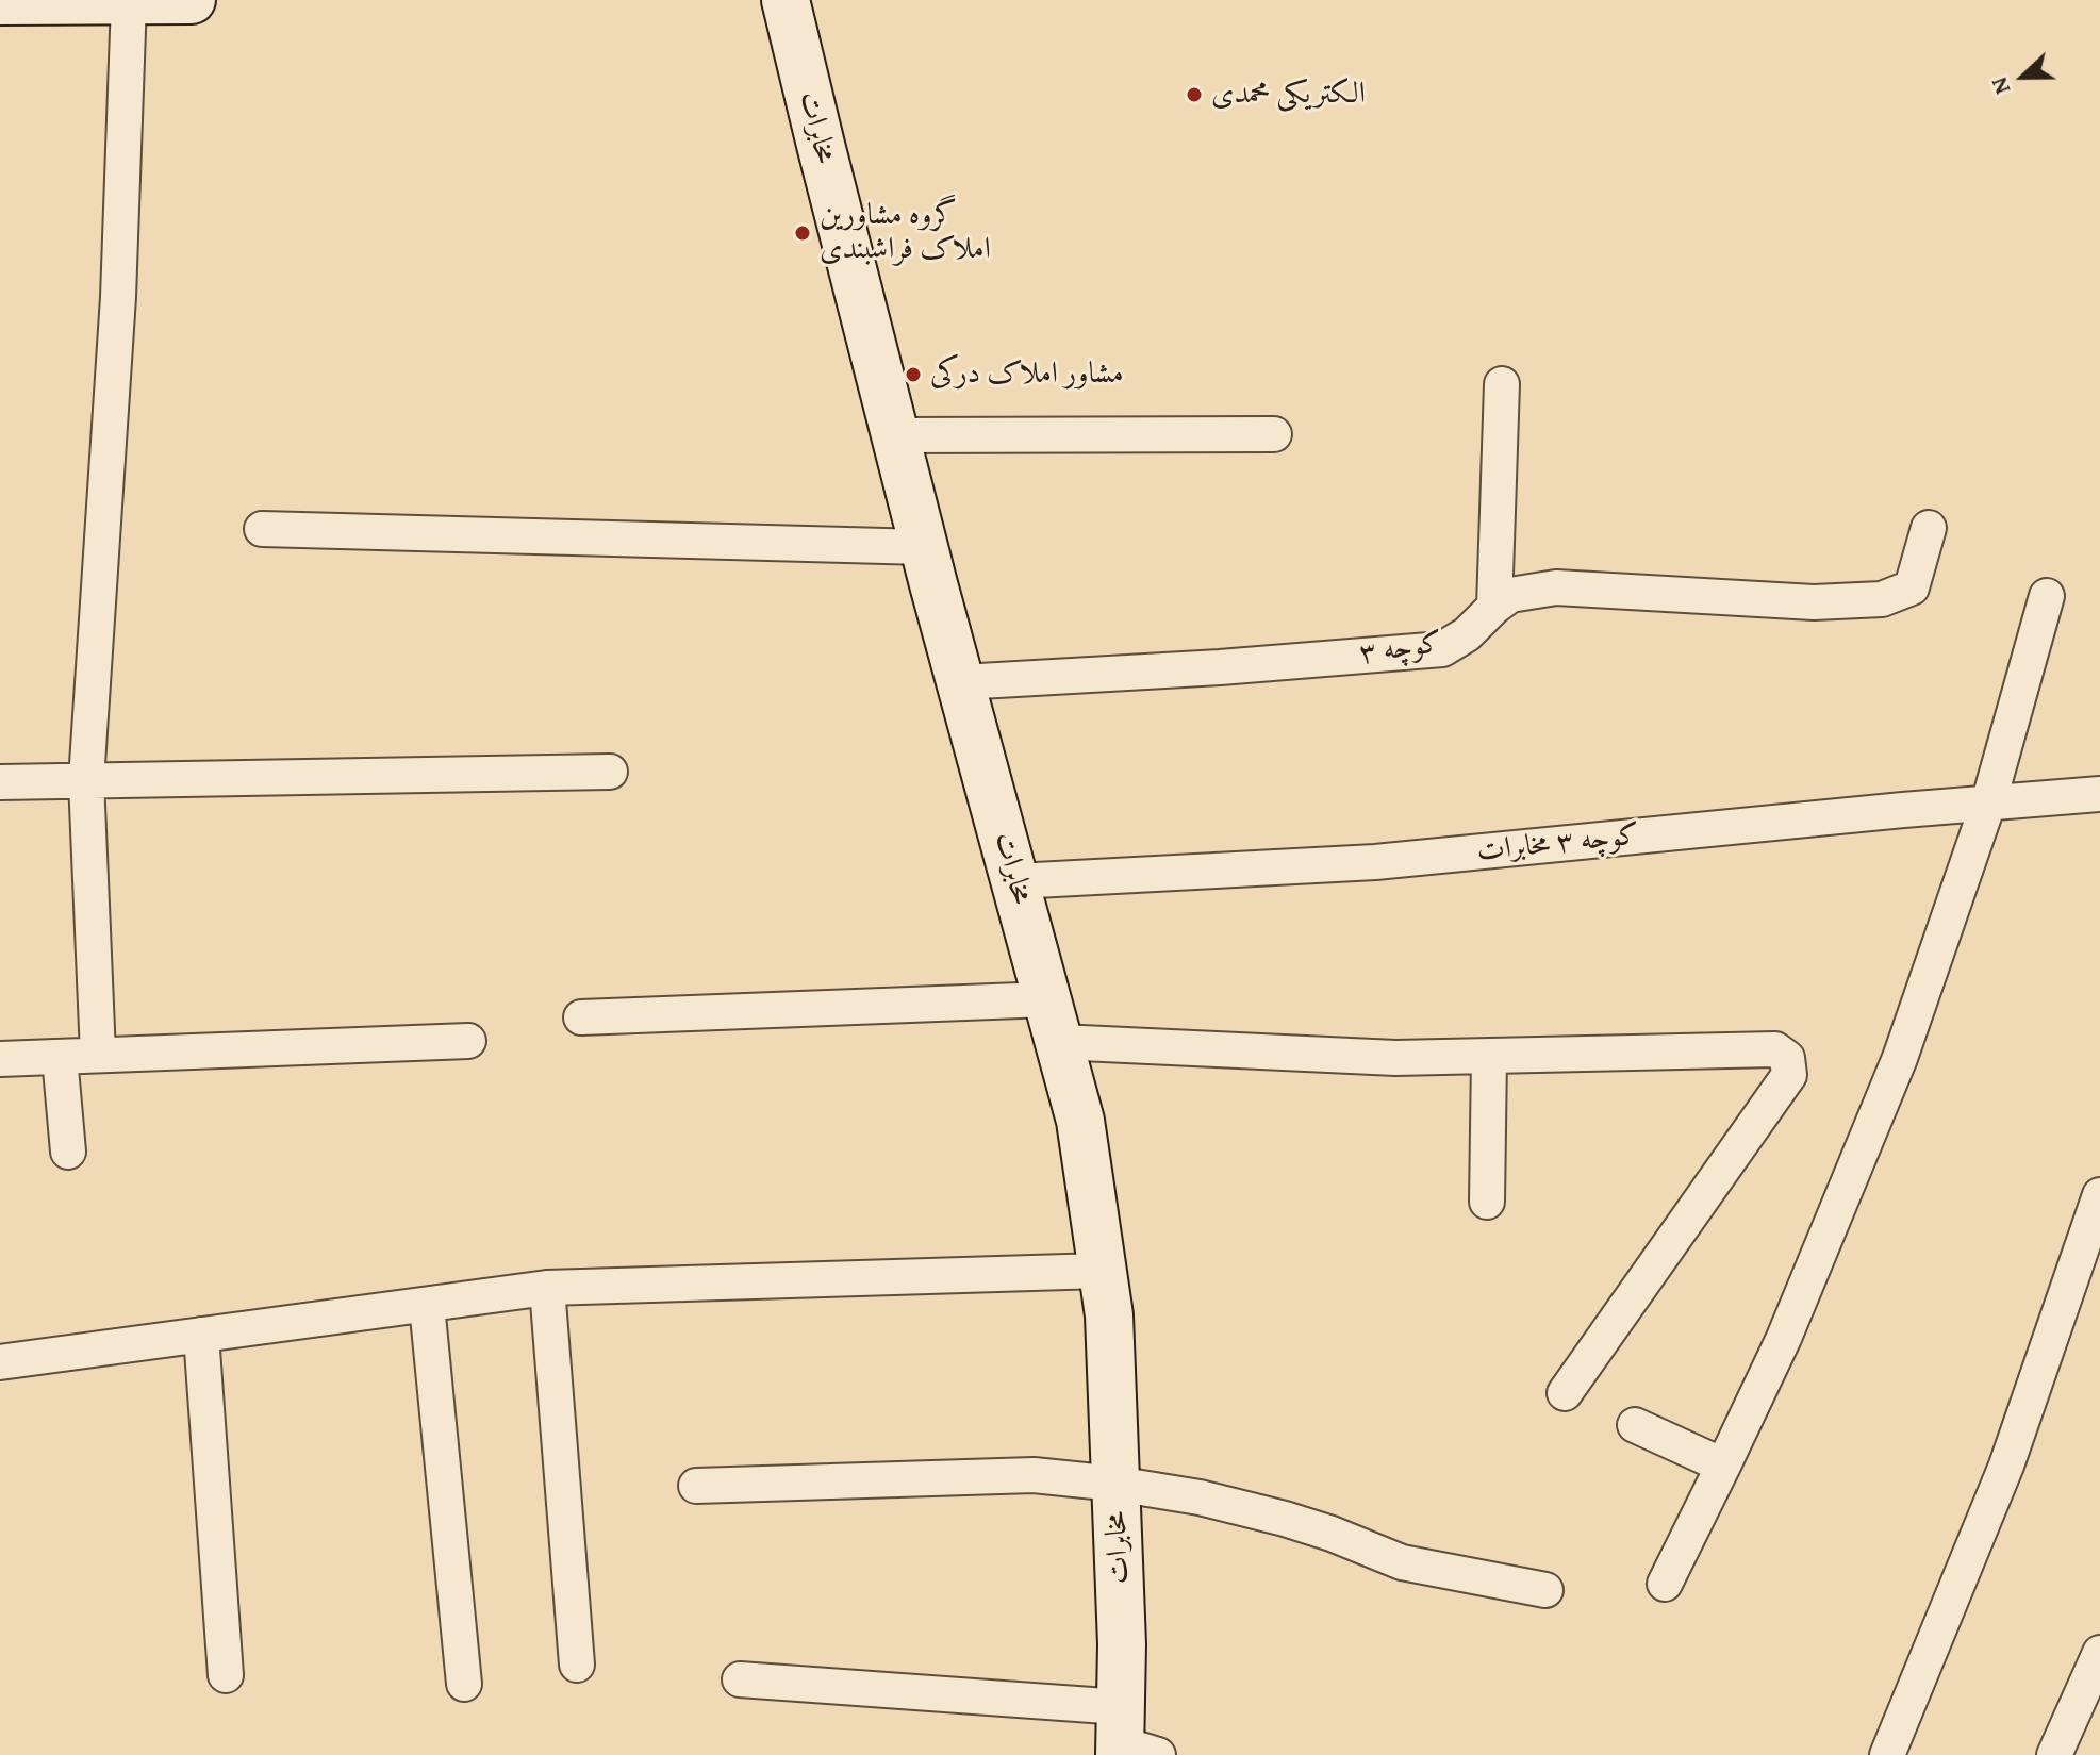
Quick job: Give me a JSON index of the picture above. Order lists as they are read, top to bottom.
{
  "streets": {
    "street": ["مخابرات", "کوچه ۳", "کوچه ۳ مخابرات"]
  },
  "crossings": [
    ["مخابرات", "کوچه ۳"],
    ["مخابرات", "کوچه ۳ مخابرات"]
  ],
  "places": ["الکتریکی محمدی", "گروه مشاورین املاک فراشبندی", "مشاور املاک درکی"],
  "north": "left"
}
